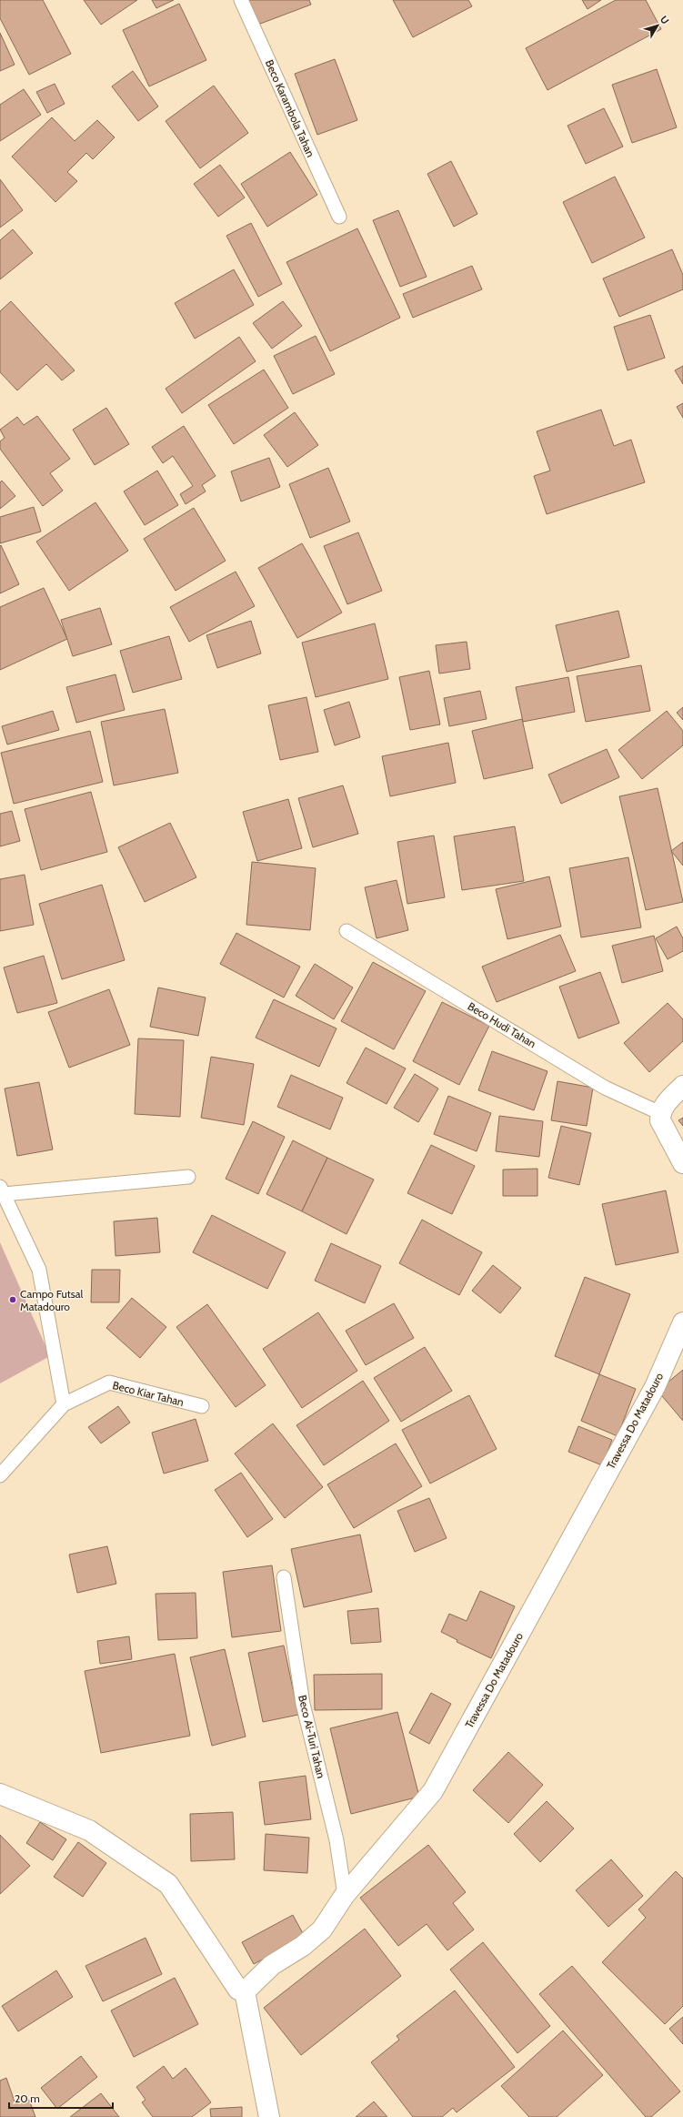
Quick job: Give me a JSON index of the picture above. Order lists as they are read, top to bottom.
{
  "streets": {
    "street": ["Travessa Do Matadouro"],
    "lane": [
      "Beco Karambola Tahan",
      "Beco Hudi Tahan",
      "Beco Kiar Tahan",
      "Beco Ai-Turi Tahan"
    ]
  },
  "crossings": [
    ["Travessa Do Matadouro", "Beco Ai-Turi Tahan"]
  ],
  "places": ["Campo Futsal Matadouro"],
  "scale_bar": "20 m",
  "north": "top right"
}
